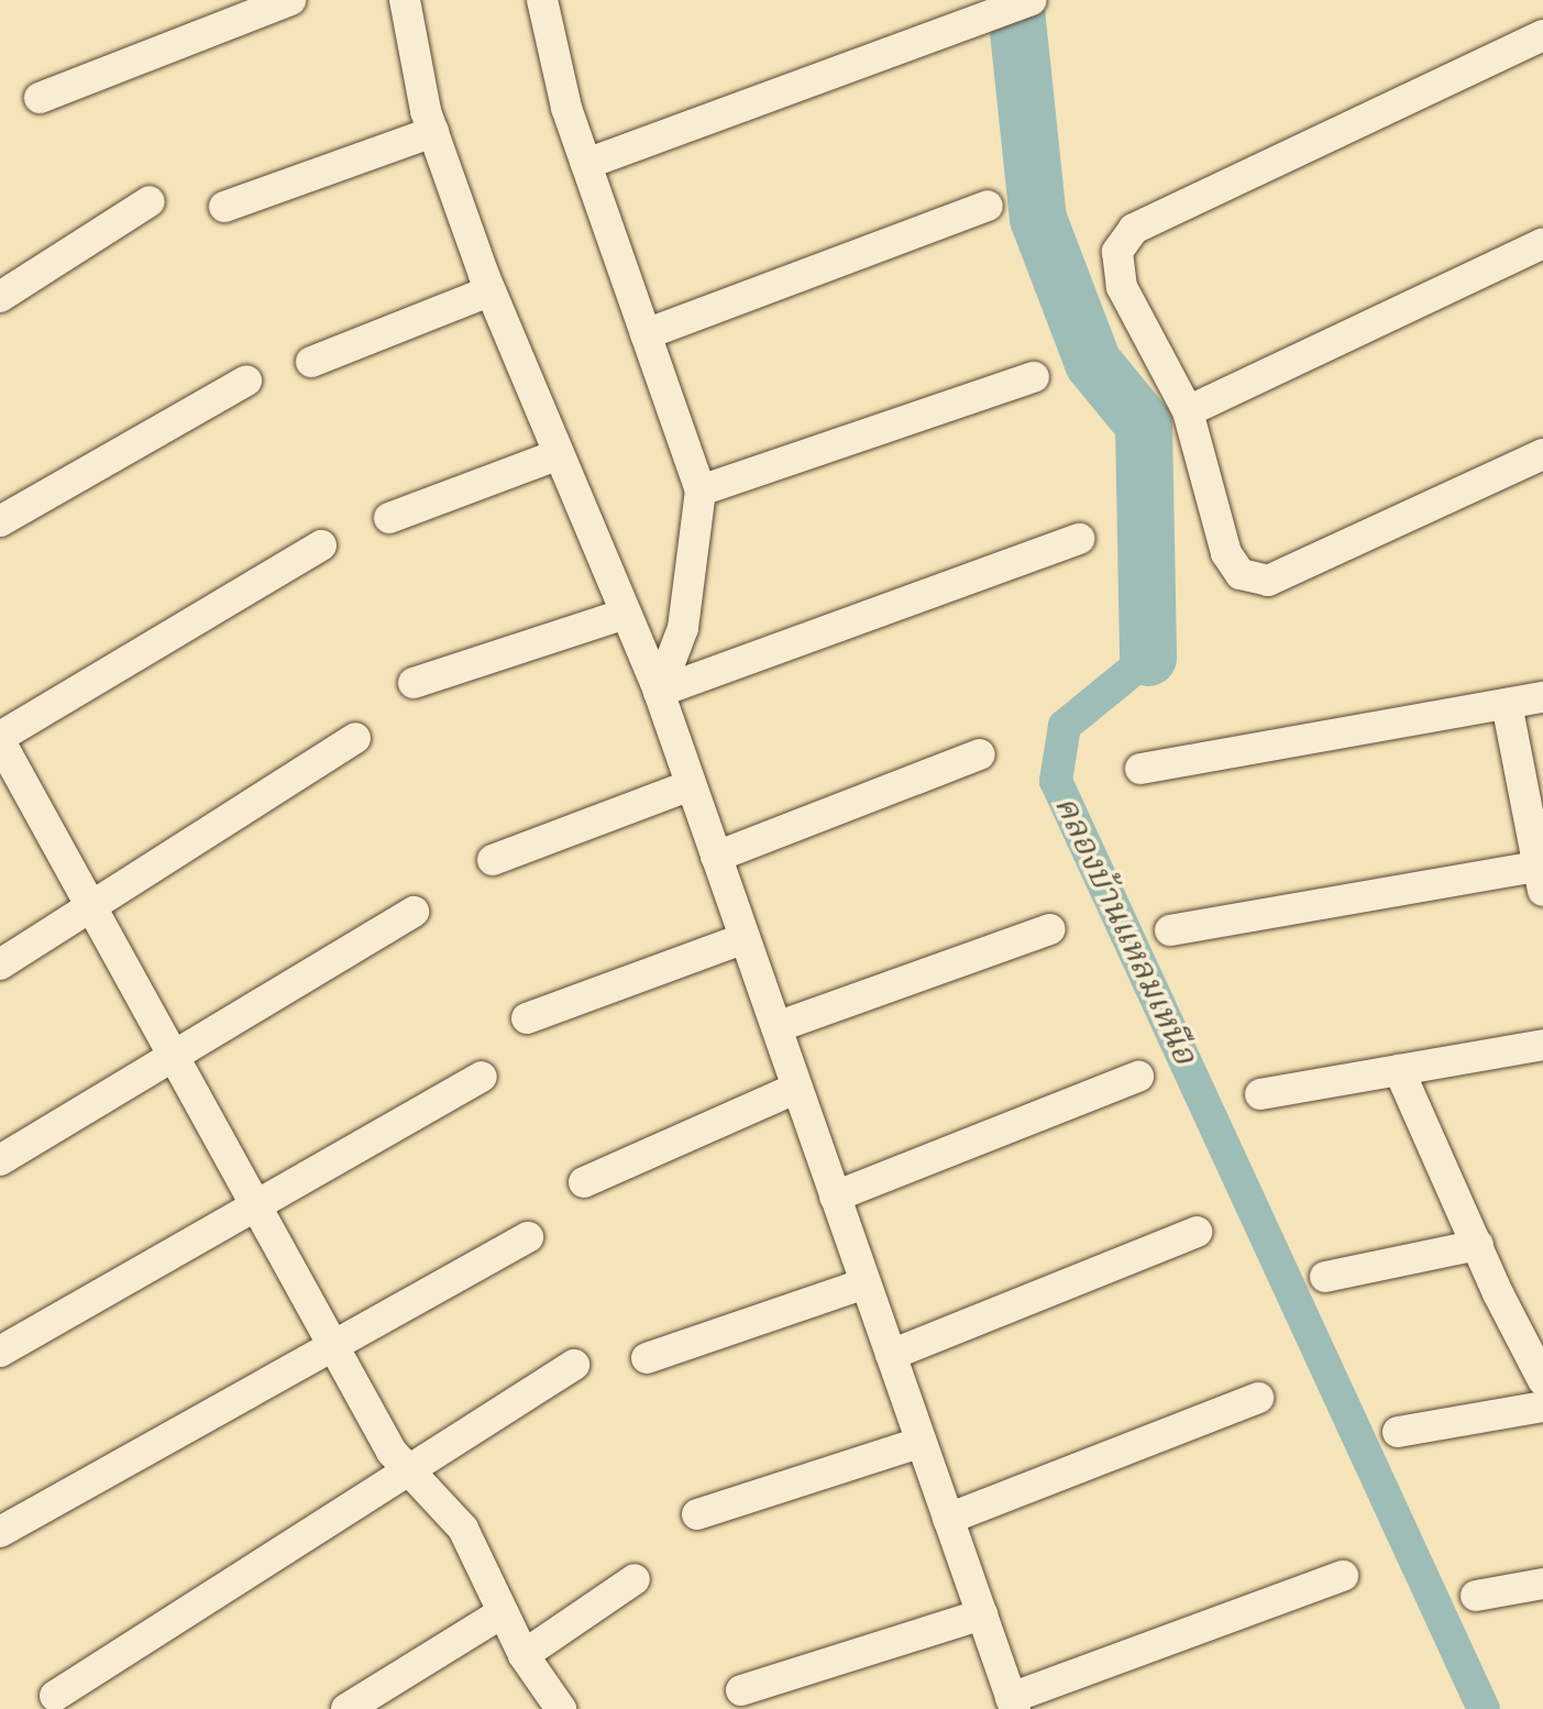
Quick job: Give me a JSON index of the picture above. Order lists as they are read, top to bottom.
{
  "water": ["คลองบ้านแหลมเหนือ"]
}
